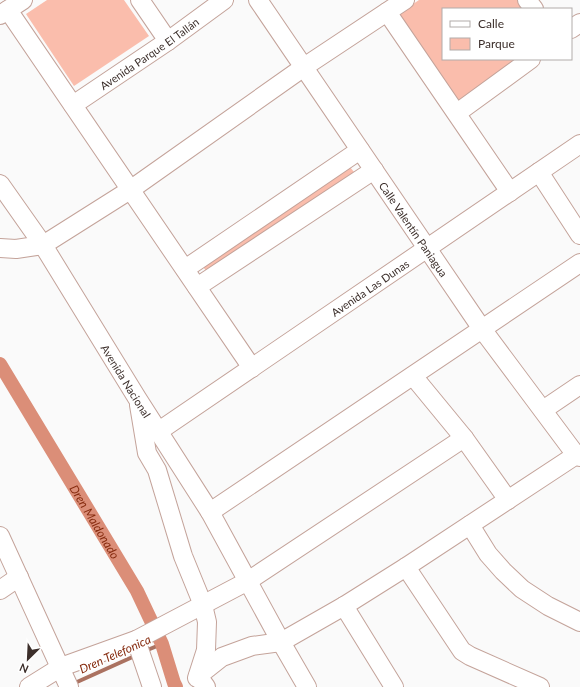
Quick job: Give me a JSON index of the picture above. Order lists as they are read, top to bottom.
{
  "streets": {
    "street": [
      "Avenida Parque El Tallán",
      "Calle Valentín Paniagua",
      "Avenida Las Dunas",
      "Avenida Nacional"
    ]
  },
  "crossings": [
    ["Calle Valentín Paniagua", "Avenida Las Dunas"],
    ["Avenida Las Dunas", "Avenida Nacional"]
  ],
  "water": ["Dren Maldonado", "Dren Telefonica"],
  "legend": ["Calle", "Parque"],
  "north": "bottom left"
}
